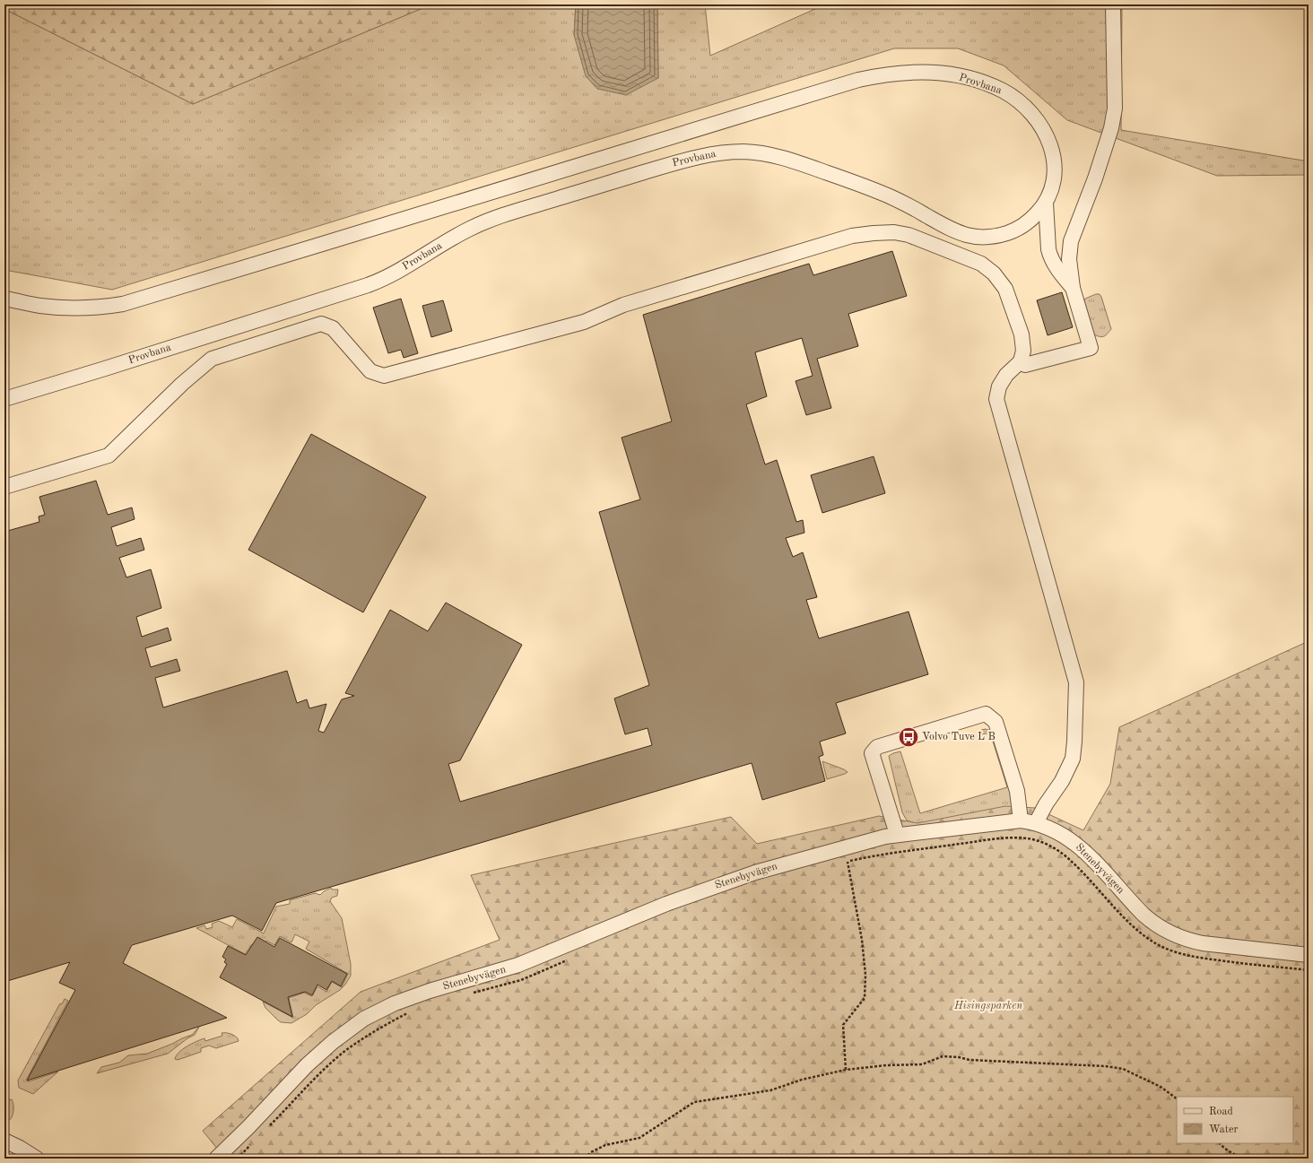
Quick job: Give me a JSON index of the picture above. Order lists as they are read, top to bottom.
{
  "streets": {
    "street": ["Provbana", "Stenebyvägen"]
  },
  "parks": ["Hisingsparken"],
  "places": {
    "bus stop": ["Volvo Tuve L B"]
  },
  "legend": ["Road", "Water"]
}
